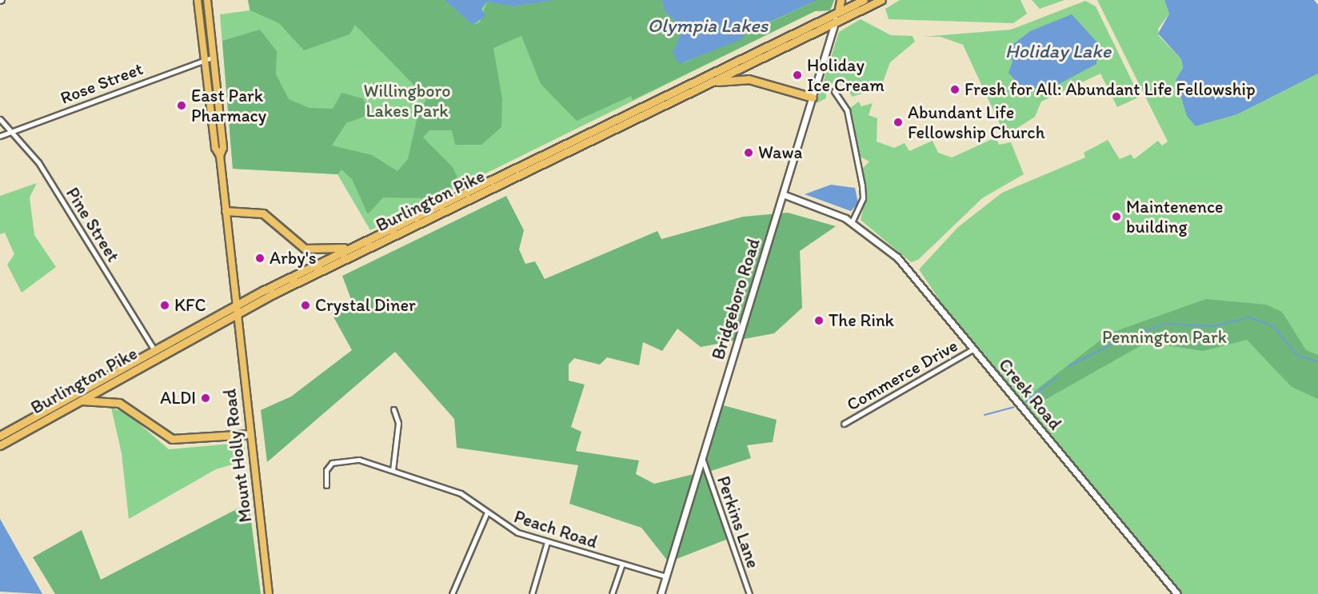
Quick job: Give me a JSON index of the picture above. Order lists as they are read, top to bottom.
{
  "streets": {
    "highway": ["Burlington Pike"],
    "main road": ["Mount Holly Road"],
    "street": [
      "Rose Street",
      "Pine Street",
      "Bridgeboro Road",
      "Commerce Drive",
      "Creek Road",
      "Perkins Lane",
      "Peach Road"
    ]
  },
  "crossings": [
    ["Rose Street", "Pine Street"],
    ["Burlington Pike", "Pine Street"],
    ["Burlington Pike", "Bridgeboro Road"],
    ["Burlington Pike", "Mount Holly Road"],
    ["Bridgeboro Road", "Creek Road"],
    ["Bridgeboro Road", "Perkins Lane"],
    ["Bridgeboro Road", "Peach Road"],
    ["Commerce Drive", "Creek Road"]
  ],
  "water": ["Olympia Lakes", "Holiday Lake"],
  "parks": ["Willingboro Lakes Park", "Pennington Park"],
  "places": [
    "Holiday Ice Cream",
    "Fresh for All: Abundant Life Fellowship",
    "East Park Pharmacy",
    "Abundant Life Fellowship Church",
    "Wawa",
    "Maintenence building",
    "Arby's",
    "KFC",
    "Crystal Diner",
    "The Rink",
    "ALDI"
  ]
}
